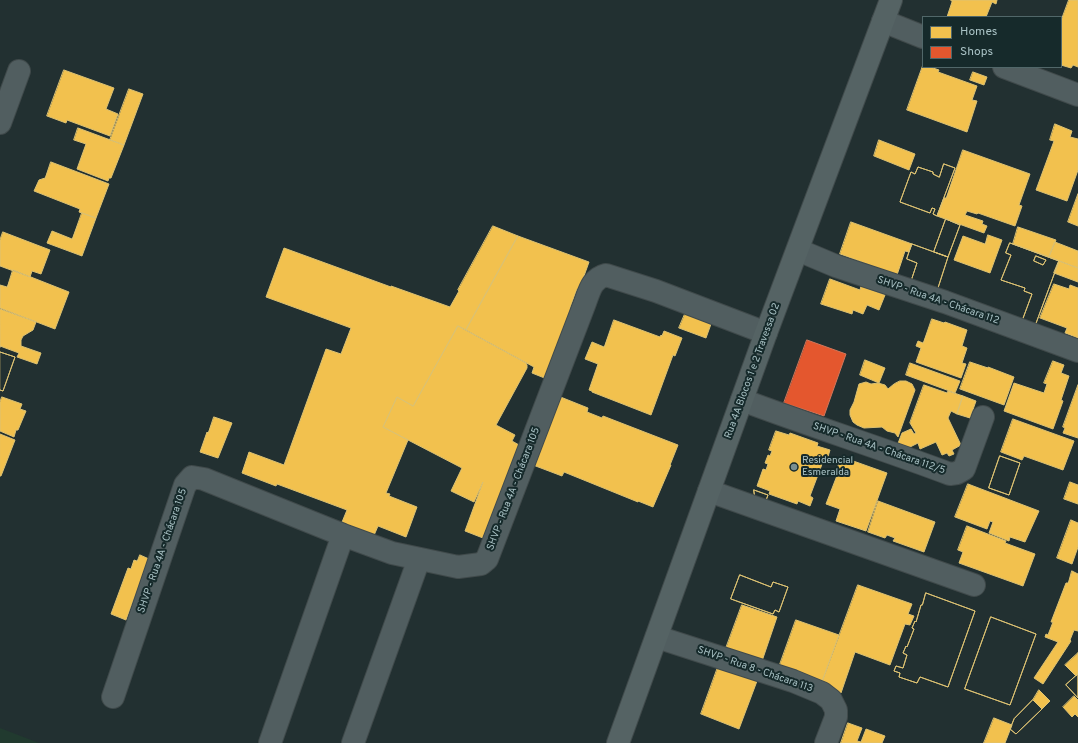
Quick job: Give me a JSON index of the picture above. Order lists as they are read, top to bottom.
{
  "streets": {
    "street": [
      "SHVP - Rua 4A - Chácara 112",
      "Rua 4A Blocos 1 e 2 Travessa 02",
      "SHVP - Rua 4A - Chácara 112/5",
      "SHVP - Rua 4A - Chácara 105",
      "SHVP - Rua 8 - Chácara 113"
    ]
  },
  "crossings": [
    ["SHVP - Rua 4A - Chácara 112", "Rua 4A Blocos 1 e 2 Travessa 02"],
    ["Rua 4A Blocos 1 e 2 Travessa 02", "SHVP - Rua 4A - Chácara 112/5"],
    ["Rua 4A Blocos 1 e 2 Travessa 02", "SHVP - Rua 4A - Chácara 105"],
    ["Rua 4A Blocos 1 e 2 Travessa 02", "SHVP - Rua 8 - Chácara 113"]
  ],
  "places": ["Residencial Esmeralda"],
  "legend": ["Homes", "Shops"]
}
